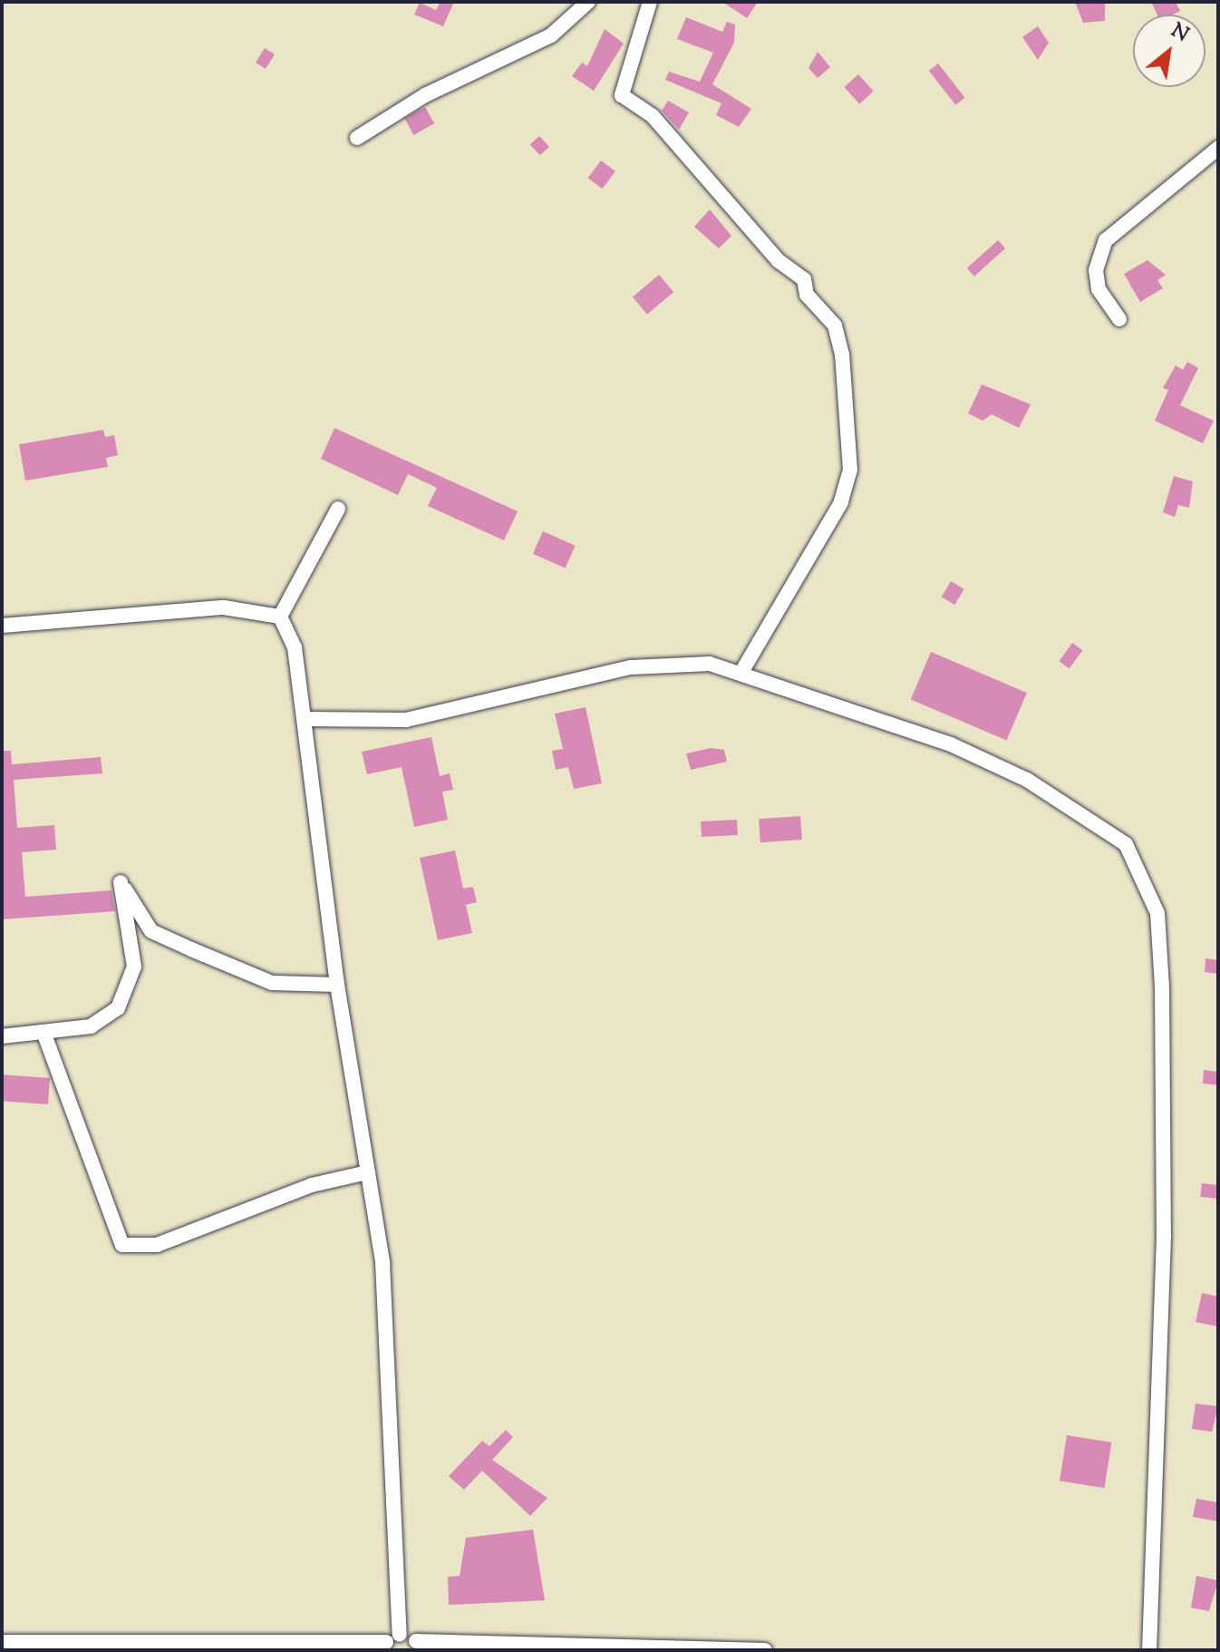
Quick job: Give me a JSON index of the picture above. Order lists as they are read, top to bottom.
{
  "north": "top right"
}
